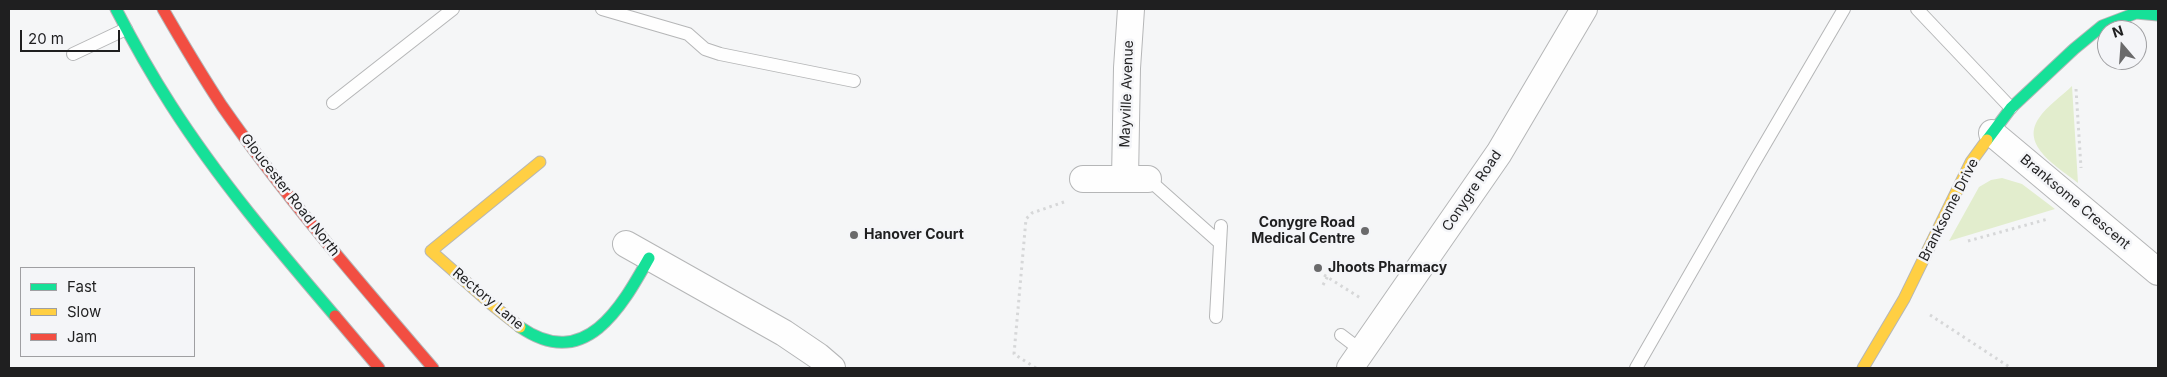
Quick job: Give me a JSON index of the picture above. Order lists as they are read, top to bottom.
{
  "streets": {
    "street": [
      "Mayville Avenue",
      "Conygre Road",
      "Gloucester Road North",
      "Branksome Crescent",
      "Branksome Drive",
      "Rectory Lane"
    ]
  },
  "crossings": [
    ["Branksome Crescent", "Branksome Drive"]
  ],
  "places": ["Conygre Road Medical Centre", "Hanover Court", "Jhoots Pharmacy"],
  "legend": ["Fast", "Slow", "Jam"],
  "scale_bar": "20 m",
  "north": "top"
}
